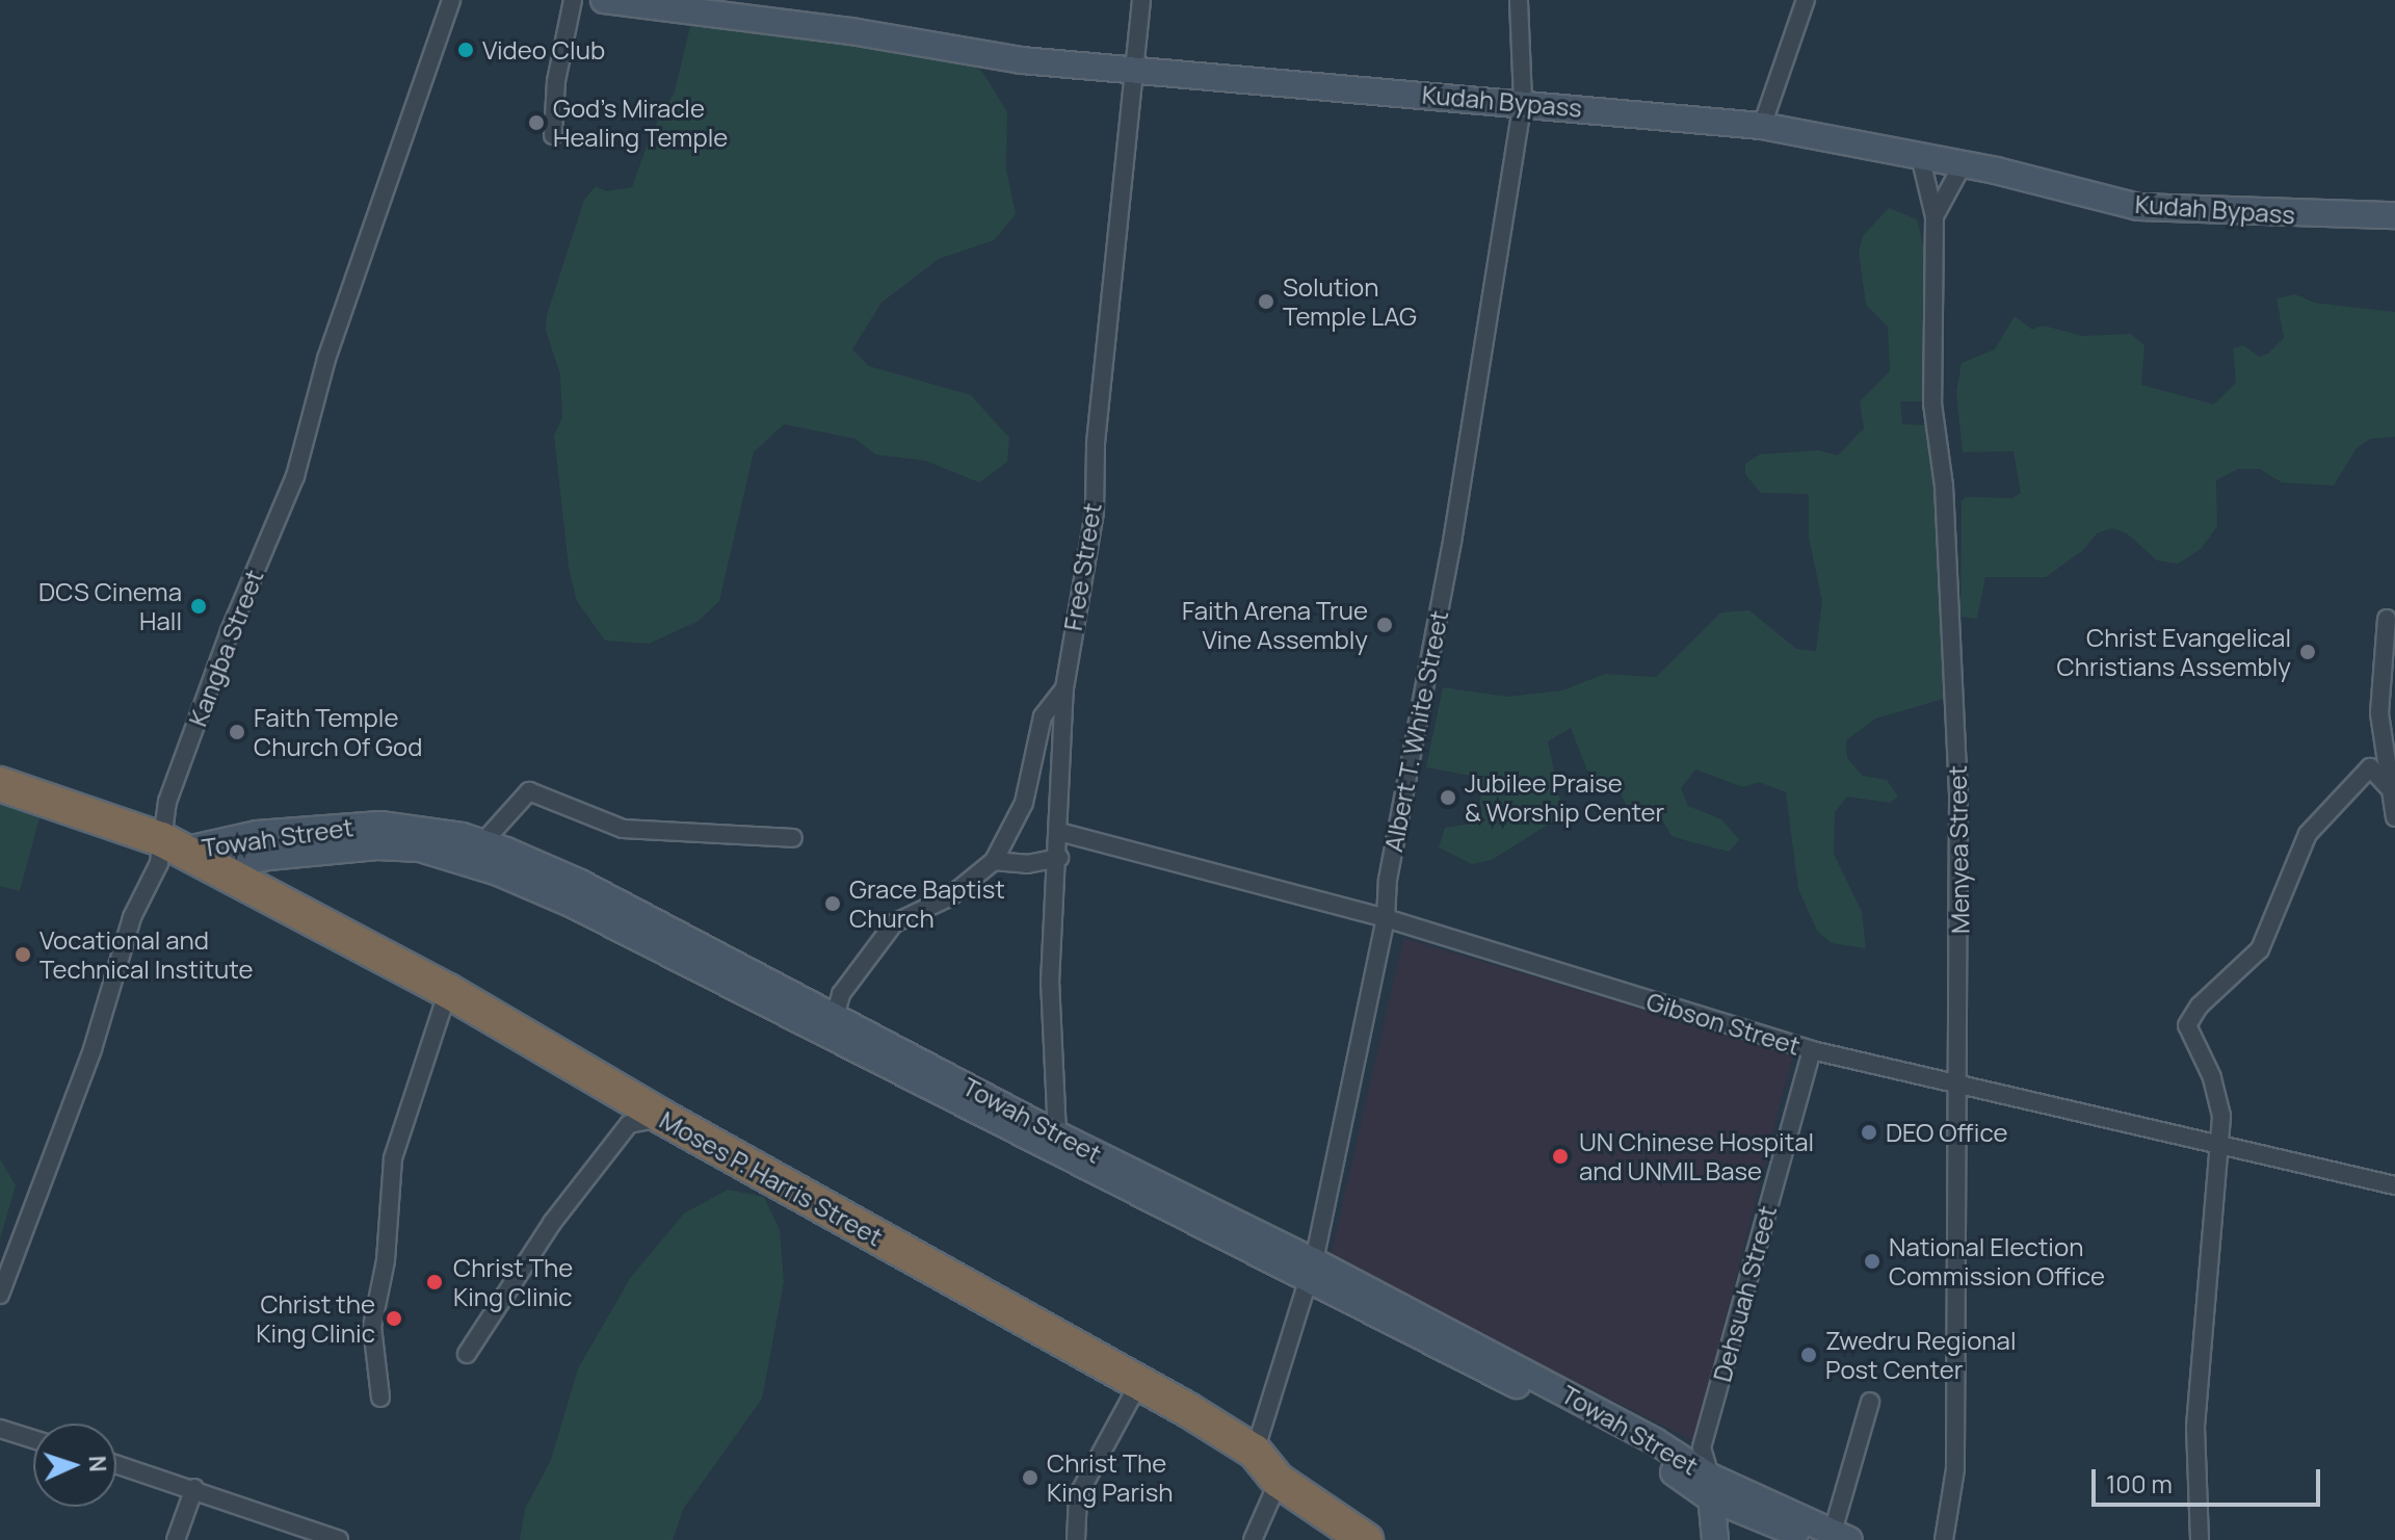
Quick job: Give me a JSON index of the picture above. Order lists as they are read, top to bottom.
{
  "streets": {
    "highway": ["Moses P. Harris Street"],
    "street": [
      "Kudah Bypass",
      "Free Street",
      "Kangba Street",
      "Albert T. White Street",
      "Towah Street",
      "Menyea Street",
      "Gibson Street",
      "Dehsuah Street"
    ]
  },
  "crossings": [
    ["Kudah Bypass", "Free Street"],
    ["Kudah Bypass", "Albert T. White Street"],
    ["Kudah Bypass", "Menyea Street"],
    ["Free Street", "Towah Street"],
    ["Free Street", "Gibson Street"],
    ["Kangba Street", "Towah Street"],
    ["Kangba Street", "Moses P. Harris Street"],
    ["Albert T. White Street", "Towah Street"],
    ["Albert T. White Street", "Gibson Street"],
    ["Albert T. White Street", "Moses P. Harris Street"],
    ["Towah Street", "Moses P. Harris Street"],
    ["Towah Street", "Dehsuah Street"],
    ["Menyea Street", "Gibson Street"],
    ["Gibson Street", "Dehsuah Street"]
  ],
  "places": [
    "Video Club",
    "God's Miracle Healing Temple",
    "Solution Temple LAG",
    "DCS Cinema Hall",
    "Faith Arena True Vine Assembly",
    "Christ Evangelical Christians Assembly",
    "Faith Temple Church Of God",
    "Jubilee Praise & Worship Center",
    "Grace Baptist Church",
    "Vocational and Technical Institute",
    "DEO Office",
    "UN Chinese Hospital and UNMIL Base",
    "National Election Commission Office",
    "Christ The King Clinic",
    "Christ the King Clinic",
    "Zwedru Regional Post Center",
    "Christ The King Parish"
  ],
  "scale_bar": "100 m",
  "north": "right"
}
